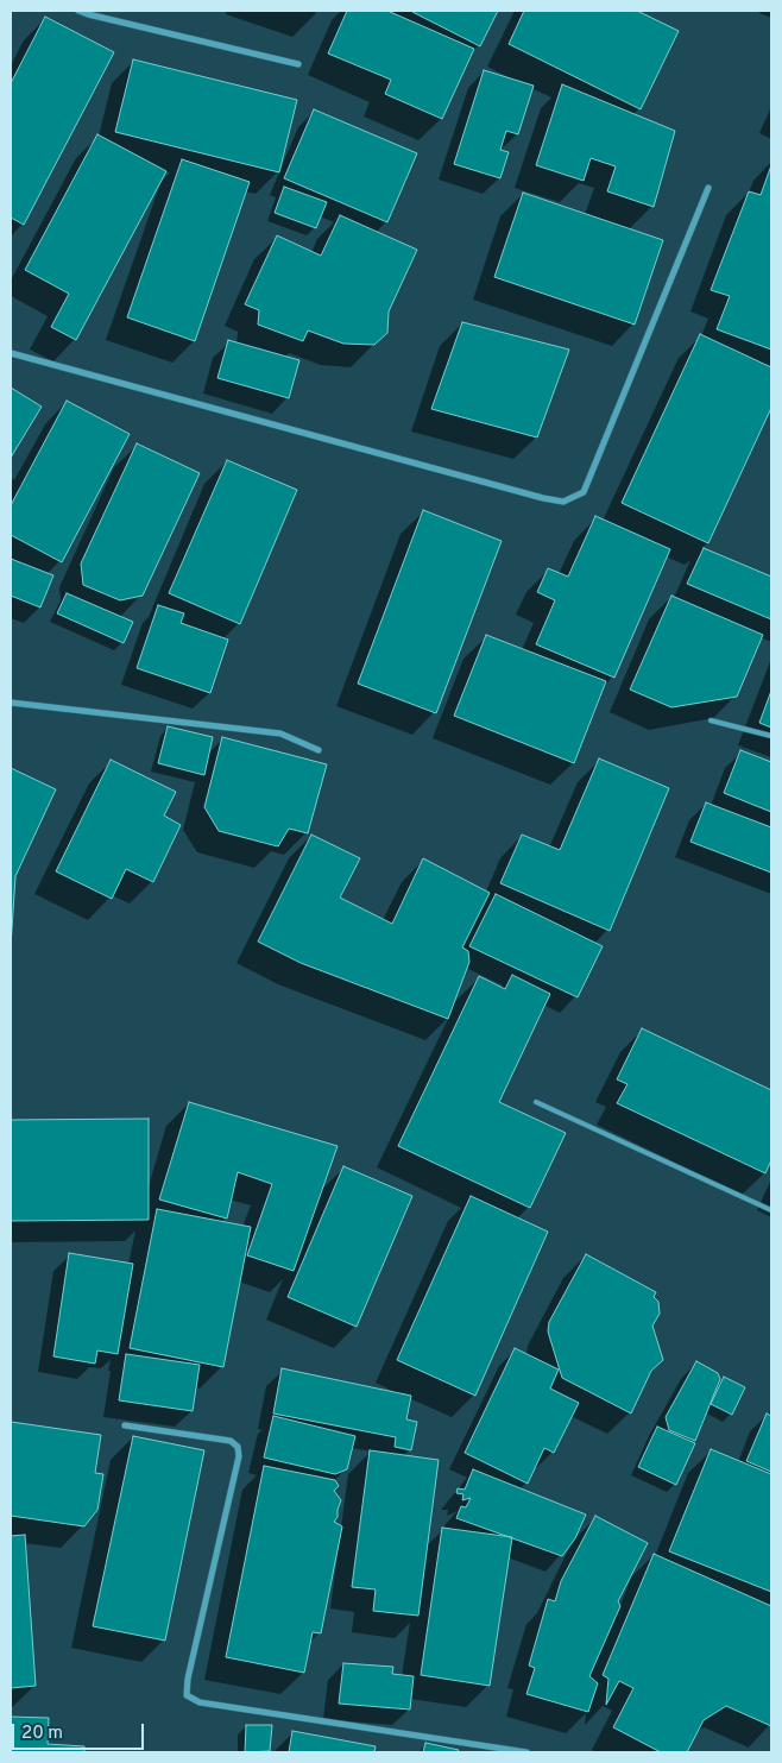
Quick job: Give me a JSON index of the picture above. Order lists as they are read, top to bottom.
{
  "scale_bar": "20 m"
}
